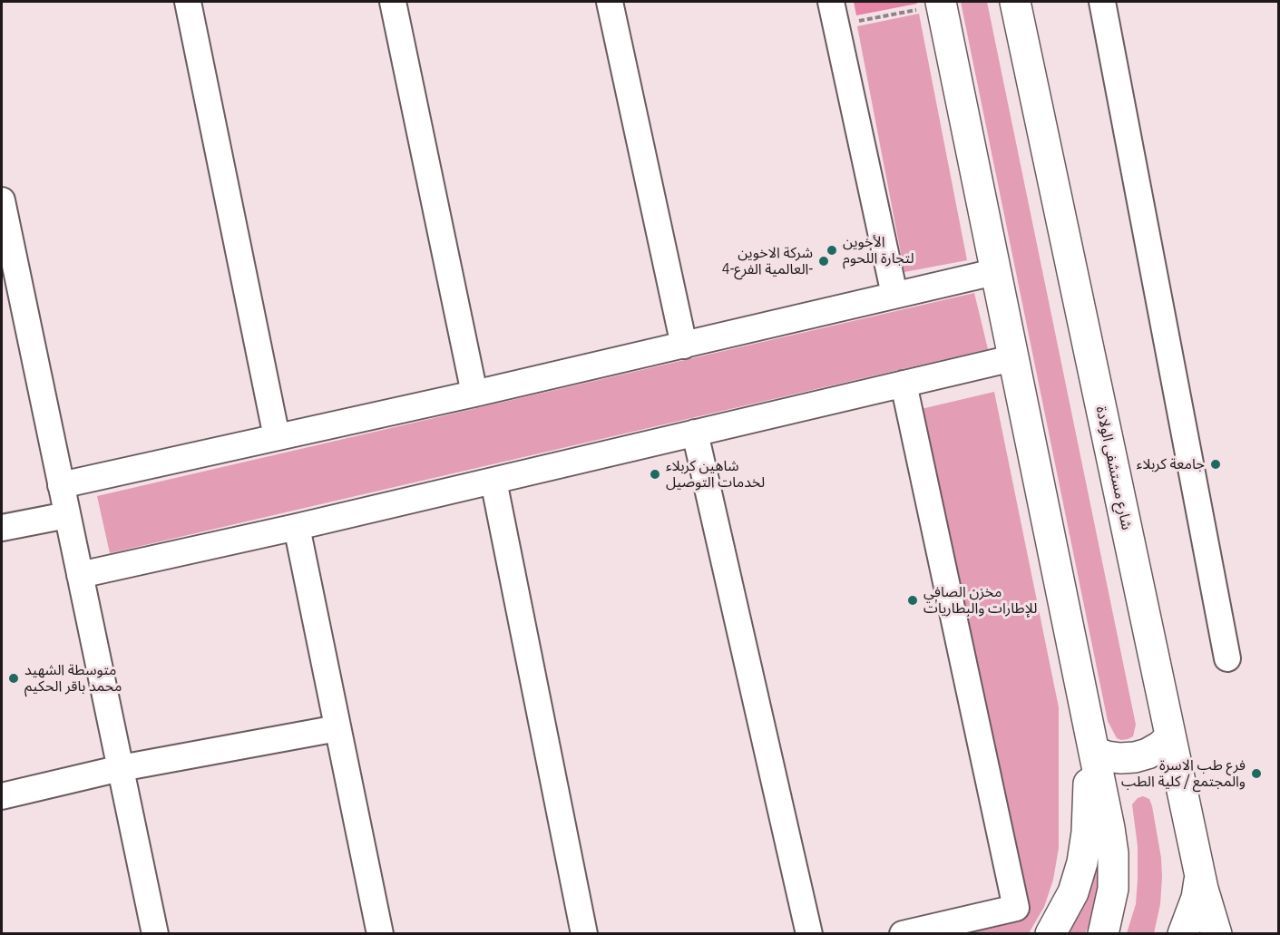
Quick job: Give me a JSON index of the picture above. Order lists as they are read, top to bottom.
{
  "streets": {
    "main road": ["شارع مستشفى الولادة"]
  },
  "places": [
    "الأخوين لتجارة اللحوم",
    "شركة الاخوين العالمية الفرع-4-",
    "جامعة كربلاء",
    "شاهين كربلاء لخدمات التوصيل",
    "مخزن الصافي للإطارات والبطاريات",
    "متوسطة الشهيد محمد باقر الحكيم",
    "فرع طب الاسرة والمجتمع / كلية الطب"
  ]
}
